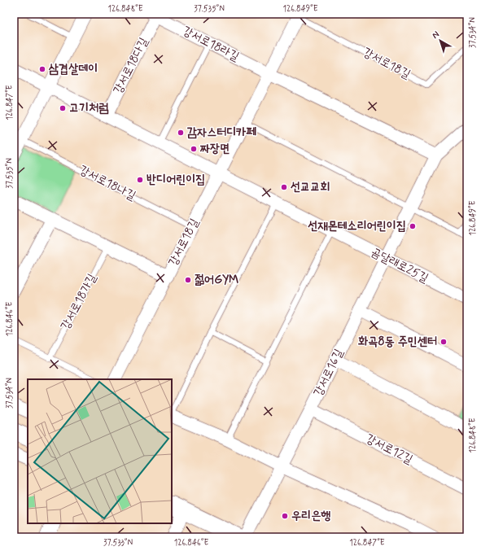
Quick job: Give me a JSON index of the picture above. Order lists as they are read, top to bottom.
{
  "streets": {
    "street": [
      "강서로18라길",
      "강서로18길",
      "강서로18다길",
      "곰달래로25길",
      "강서로16길",
      "강서로12길"
    ],
    "lane": ["강서로18나길", "강서로18가길"]
  },
  "crossings": [
    ["강서로18라길", "강서로18길"],
    ["강서로18라길", "강서로18다길"],
    ["강서로18길", "강서로18나길"],
    ["강서로18길", "곰달래로25길"],
    ["곰달래로25길", "강서로16길"],
    ["강서로16길", "강서로12길"]
  ],
  "places": [
    "삼겹살데이",
    "고기처럼",
    "감자스터디카페",
    "짜장면",
    "반디어린이집",
    "선교교회",
    "선재몬테소리어린이집",
    "젊어GYM",
    "화곡8동 주민센터",
    "우리은행"
  ],
  "north": "top left",
  "coordinates": [
    "126.848°E",
    "37.535°N",
    "126.849°E",
    "37.534°N",
    "126.847°E",
    "126.846°E",
    "37.533°N"
  ]
}
